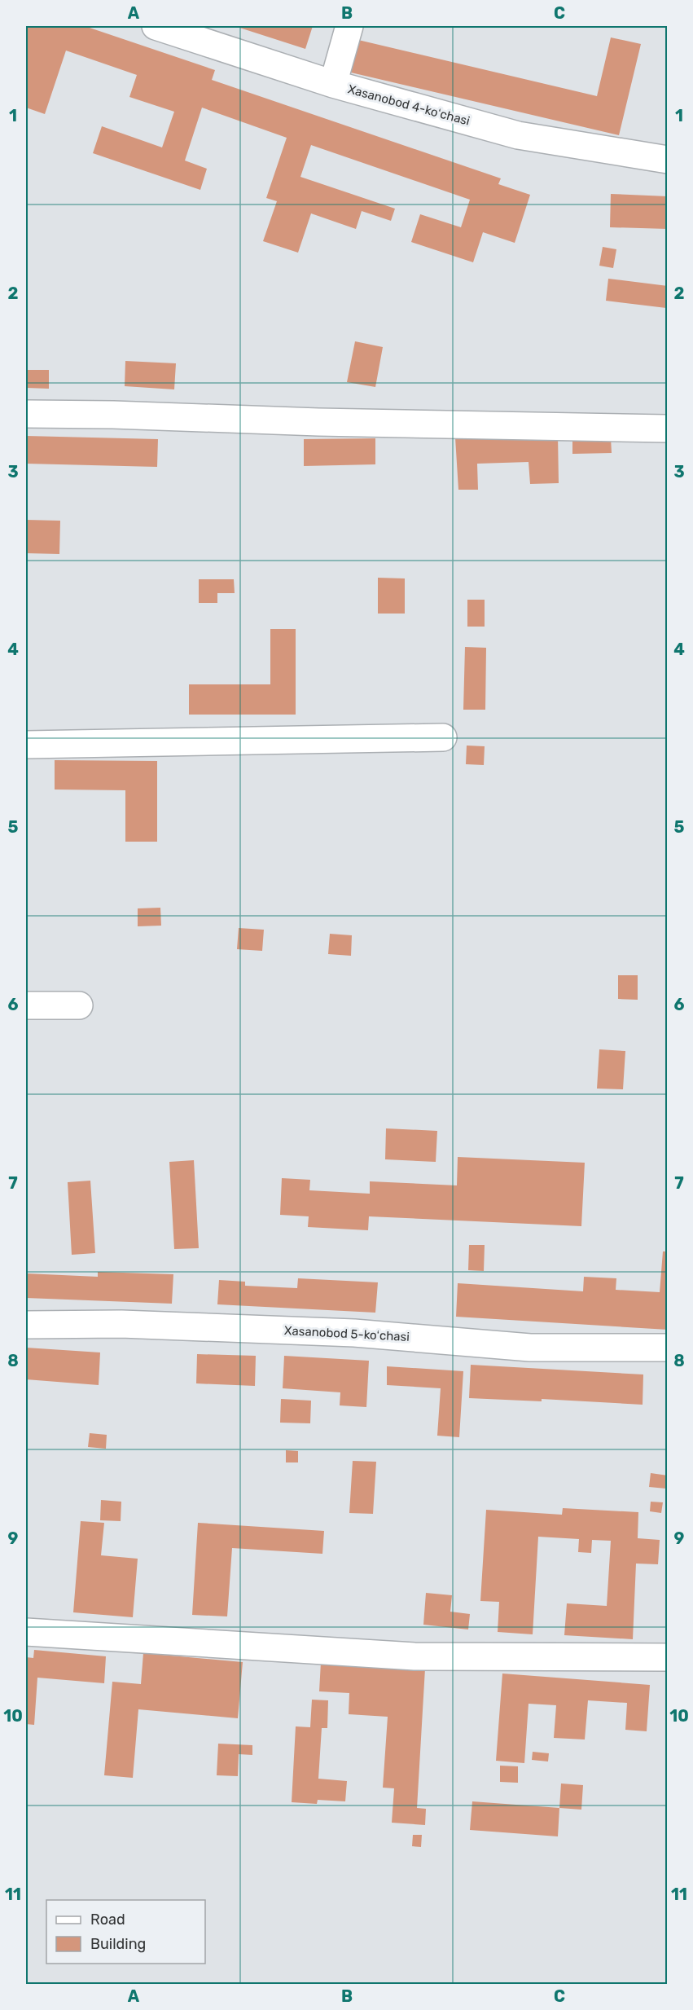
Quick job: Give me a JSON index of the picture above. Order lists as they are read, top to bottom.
{
  "streets": {
    "street": ["Xasanobod 4-koʻchasi", "Xasanobod 5-koʻchasi"]
  },
  "legend": ["Road", "Building"],
  "grid": {
    "columns": ["A", "B", "C"],
    "rows": [
      "1",
      "2",
      "3",
      "4",
      "5",
      "6",
      "7",
      "8",
      "9",
      "10",
      "11"
    ]
  }
}
